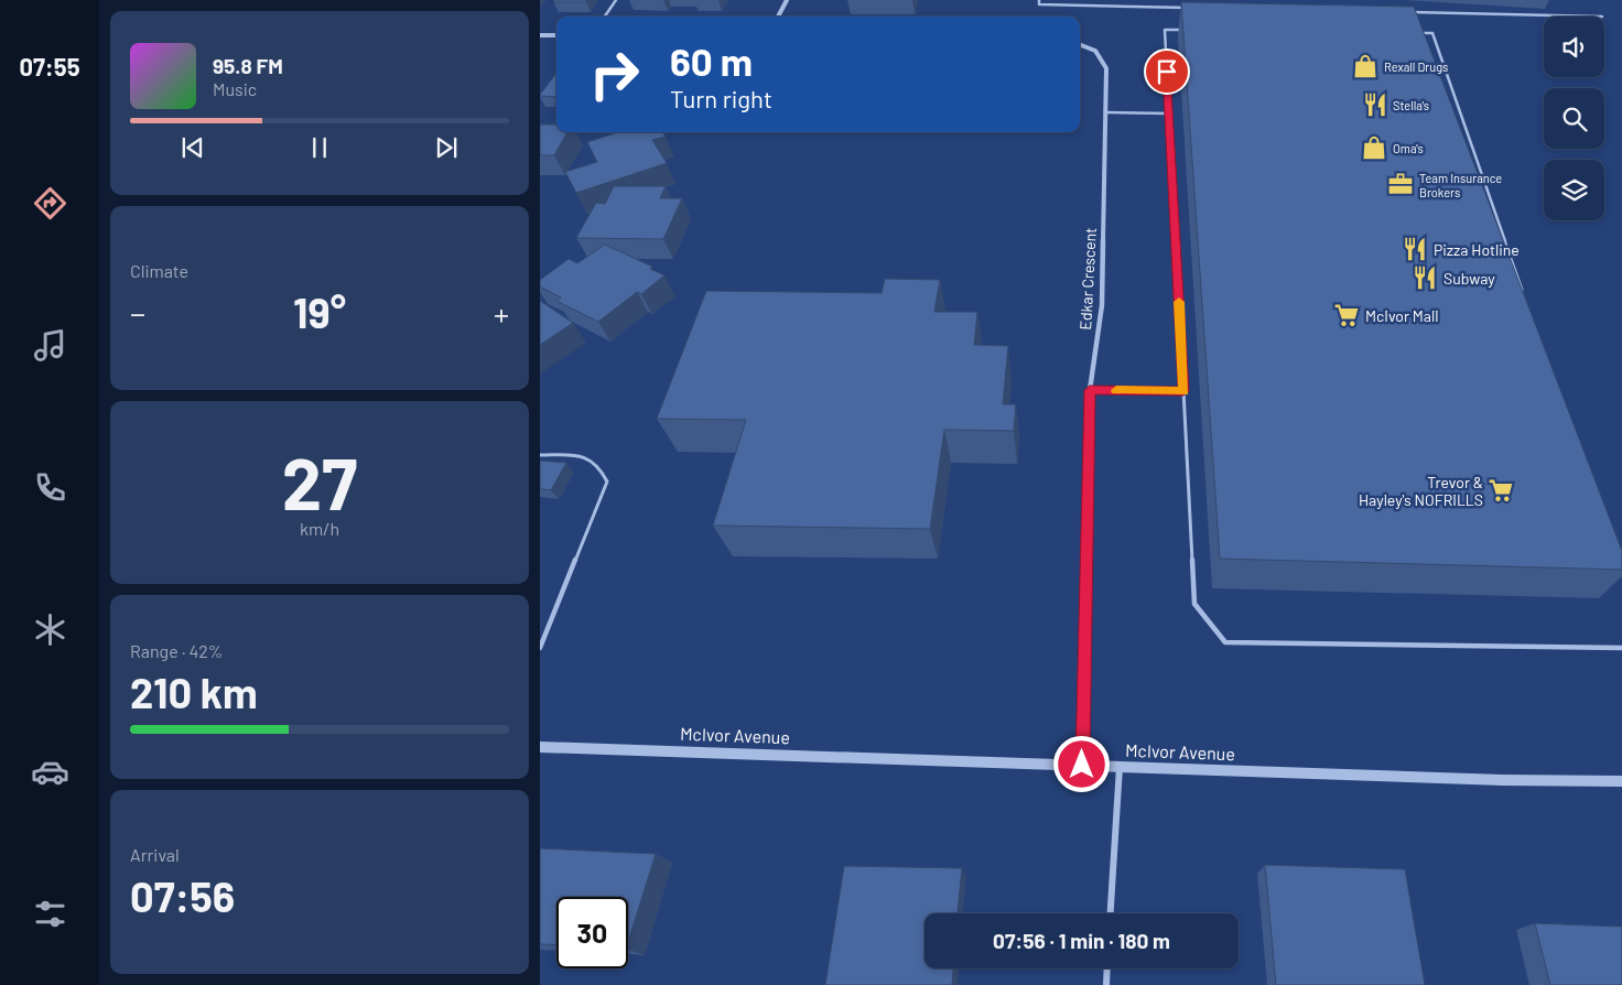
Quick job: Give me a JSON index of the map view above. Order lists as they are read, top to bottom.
{
  "streets": {
    "street": ["Edkar Crescent", "McIvor Avenue"]
  },
  "crossings": [
    ["Edkar Crescent", "McIvor Avenue"]
  ],
  "places": {
    "shop": ["Rexall Drugs", "Oma's"],
    "restaurant": ["Stella's", "Pizza Hotline", "Subway"],
    "office": ["Team Insurance Brokers"],
    "supermarket": ["McIvor Mall", "Trevor & Hayley's NOFRILLS"]
  },
  "page": {
    "tabs": "07:55",
    "turn": ["60 m", "Turn right"],
    "song": ["95.8 FM", "Music"],
    "tile": [
      "Climate",
      ["27", "km/h"],
      ["Range · 42%", "210 km"],
      ["Arrival", "07:56"]
    ],
    "heat": ["−", "19°", "+"],
    "limit": "30",
    "trip": "07:56 · 1 min · 180 m"
  }
}
